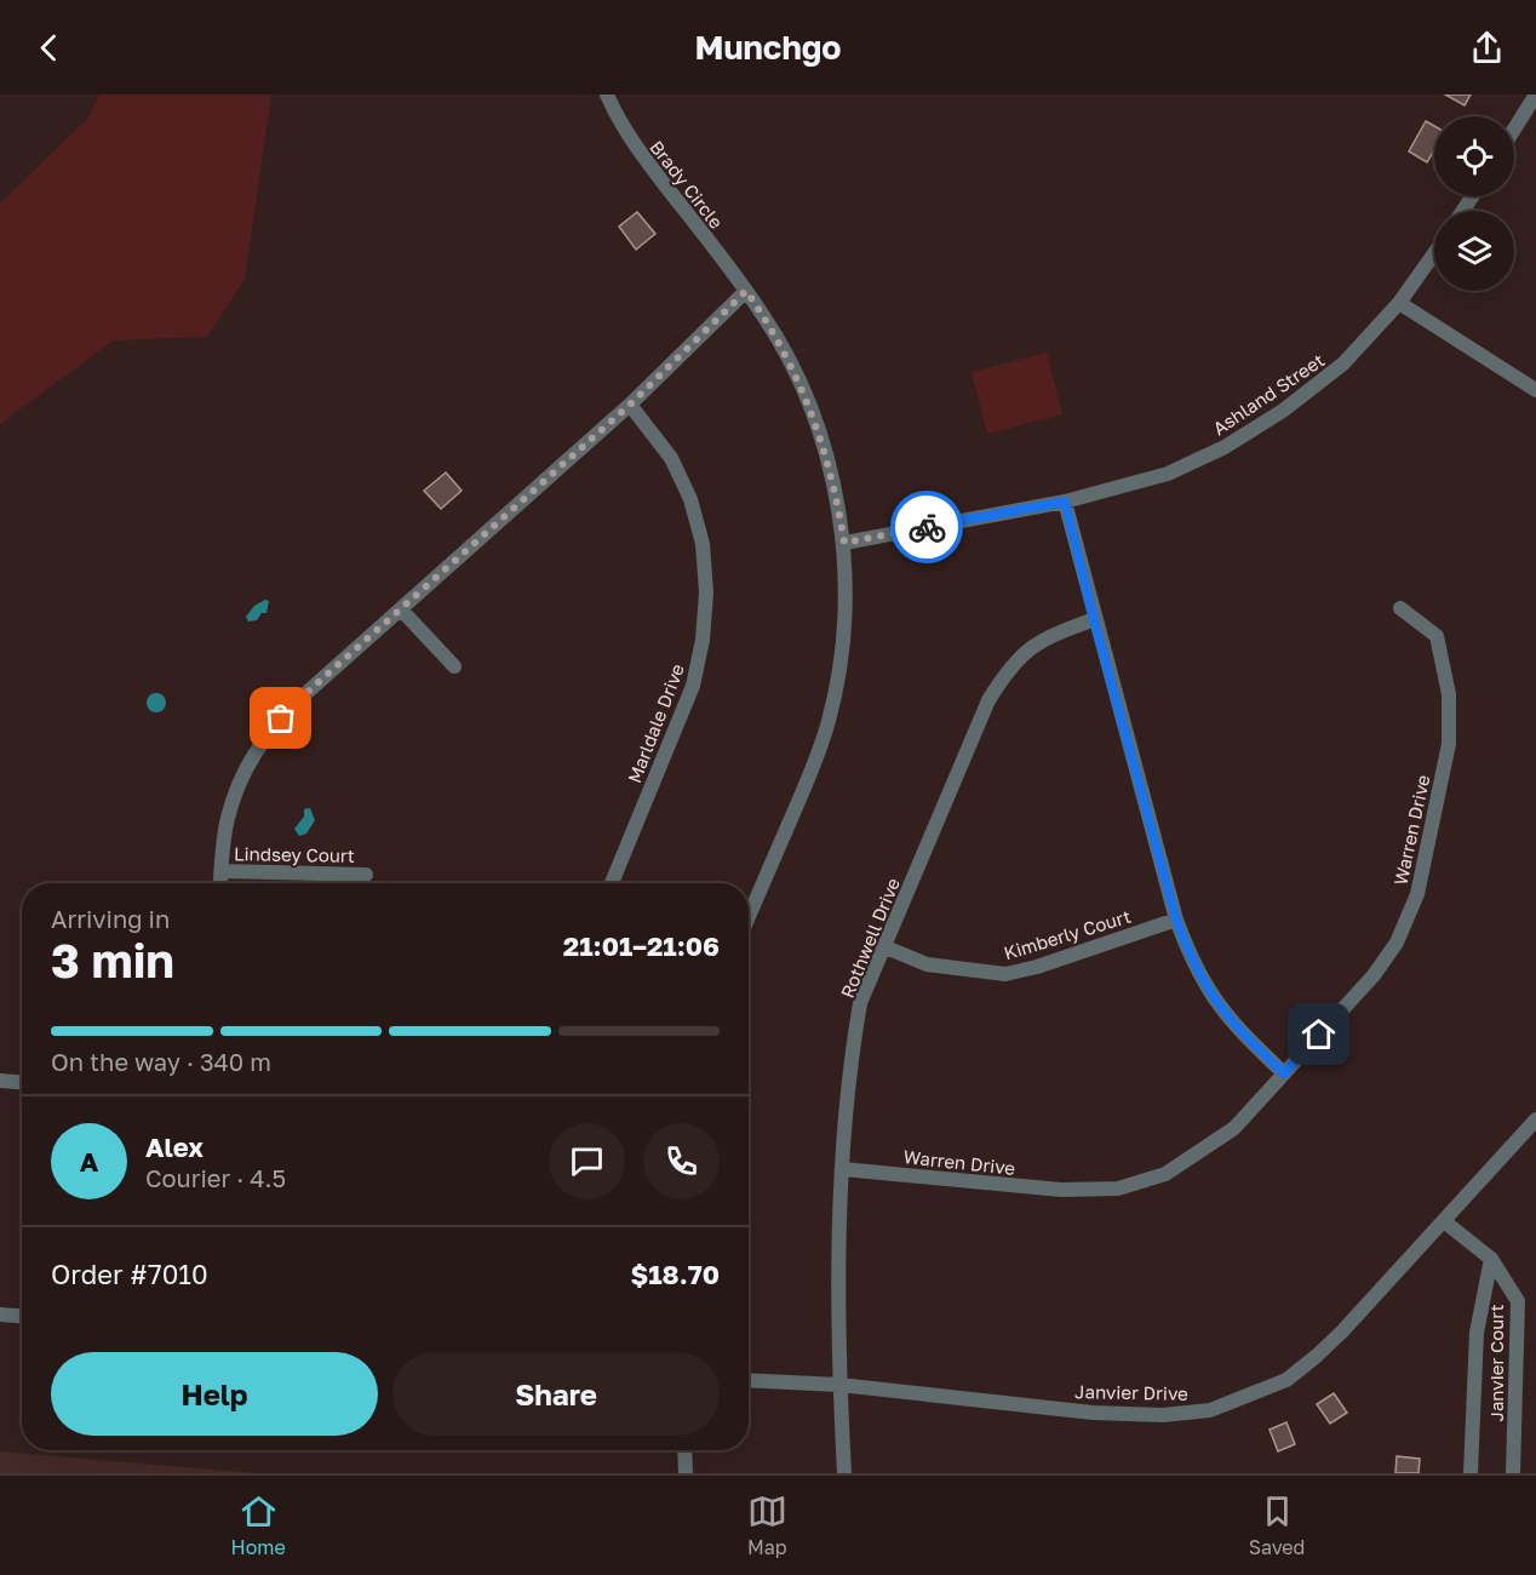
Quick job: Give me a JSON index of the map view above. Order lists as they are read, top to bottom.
{
  "streets": {
    "street": [
      "Brady Circle",
      "Ashland Street",
      "Marldale Drive",
      "Warren Drive",
      "Lindsey Court",
      "Kimberly Court",
      "Rothwell Drive",
      "Janvier Court",
      "Janvier Drive"
    ]
  },
  "crossings": [
    ["Brady Circle", "Ashland Street"],
    ["Warren Drive", "Rothwell Drive"],
    ["Kimberly Court", "Rothwell Drive"],
    ["Rothwell Drive", "Janvier Drive"],
    ["Janvier Court", "Janvier Drive"]
  ],
  "page": {
    "header": "Munchgo",
    "heading": ["3 min", "Arriving in", "21:01–21:06"],
    "panel": [
      "Alex",
      "Courier · 4.5",
      "Order #7010",
      "$18.70"
    ],
    "bar": "On the way · 340 m",
    "round": "A",
    "buttons": ["Help", "Share"],
    "tabs": ["Home", "Map", "Saved"]
  }
}
